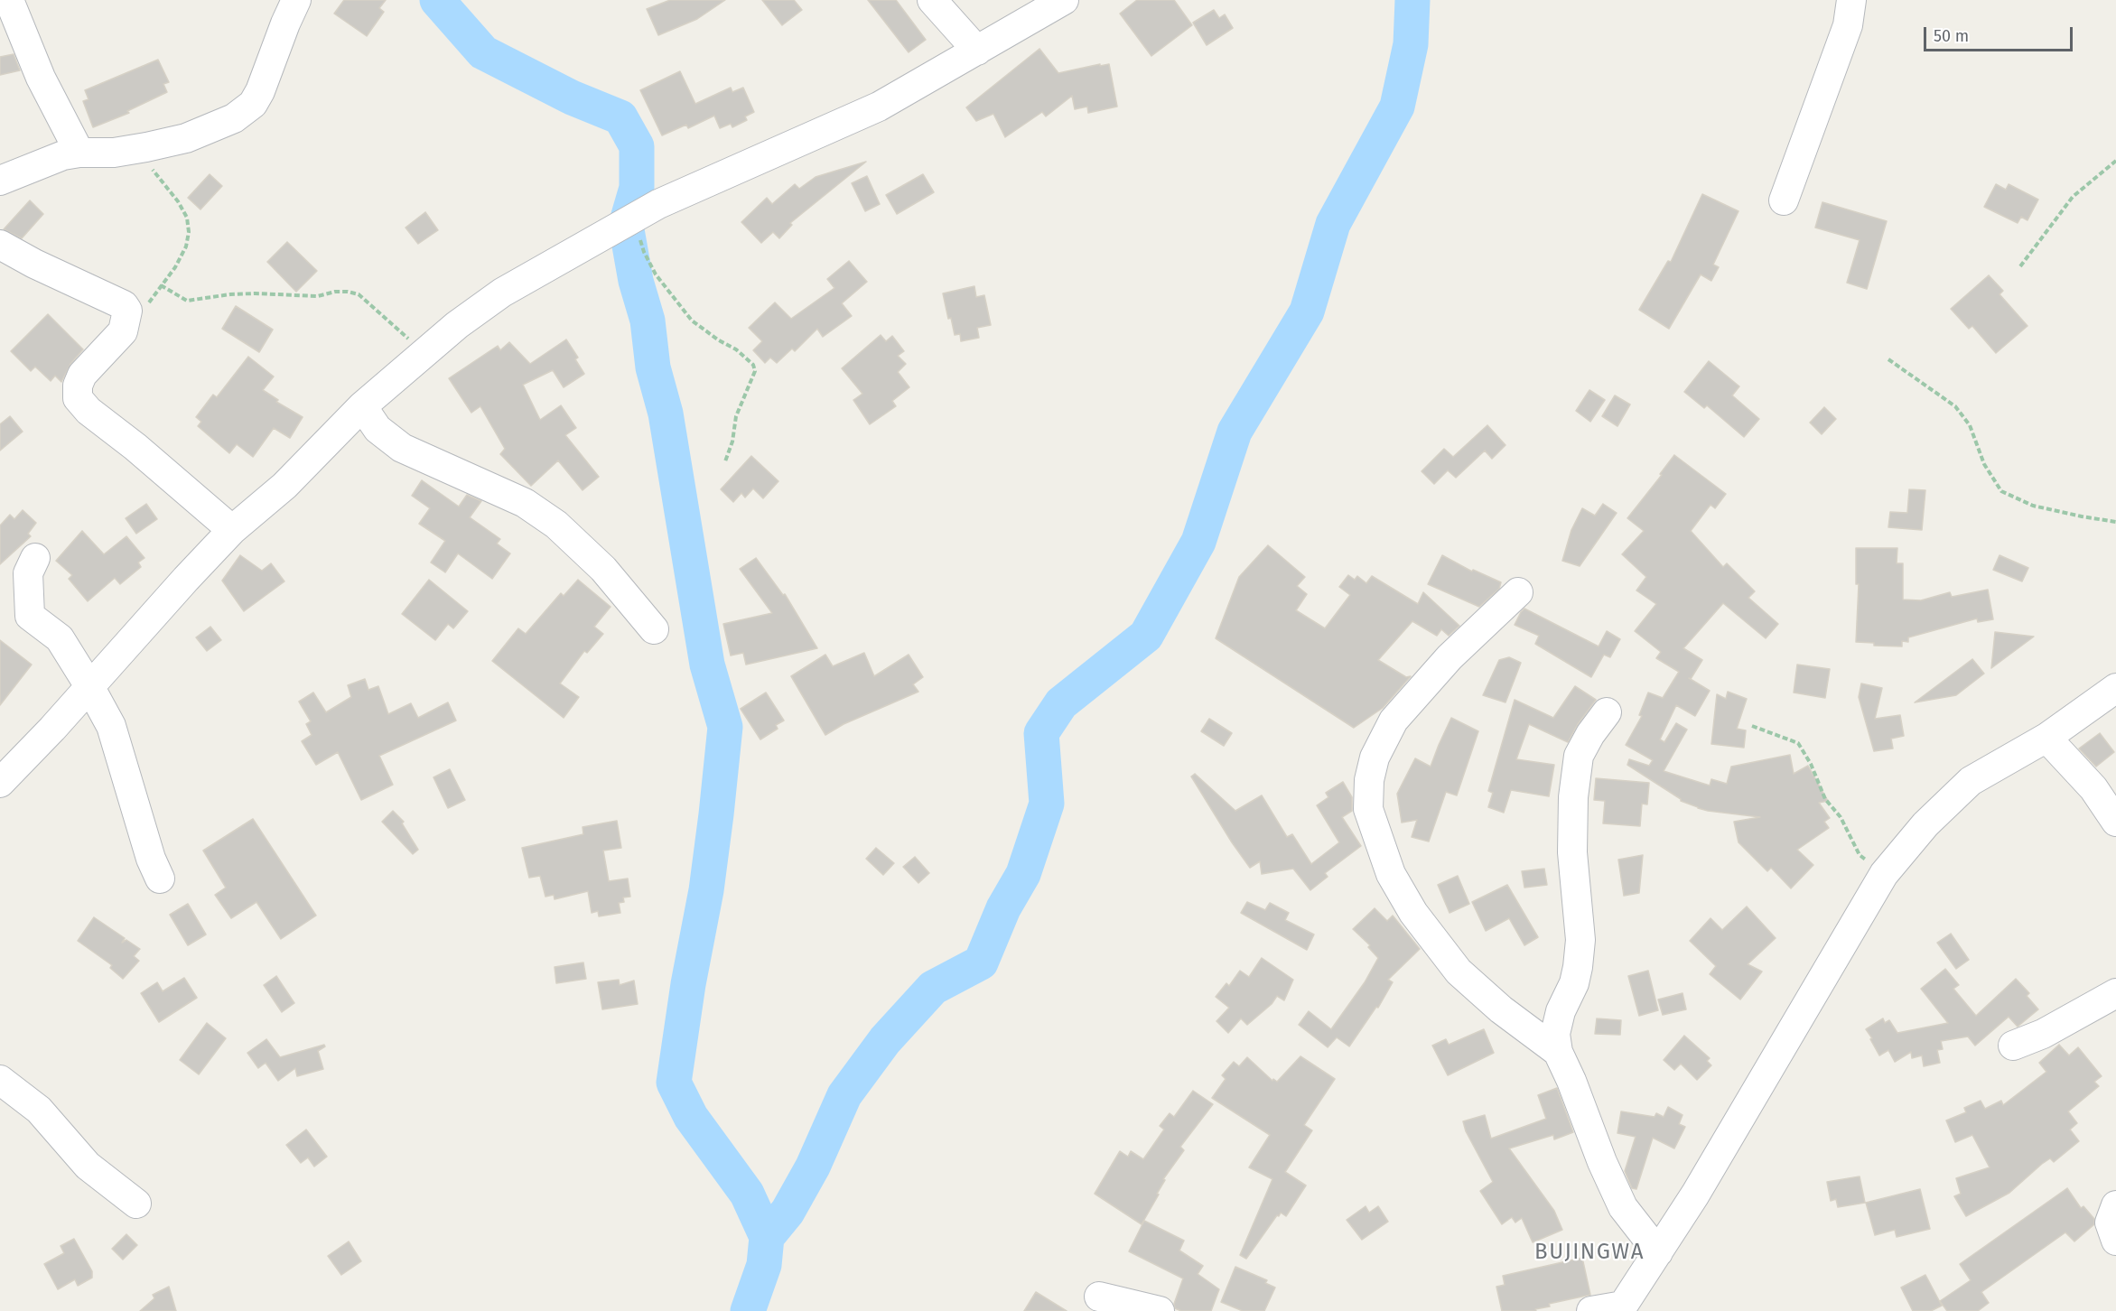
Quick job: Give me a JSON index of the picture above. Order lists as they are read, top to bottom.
{
  "districts": ["BUJINGWA"],
  "scale_bar": "50 m"
}
